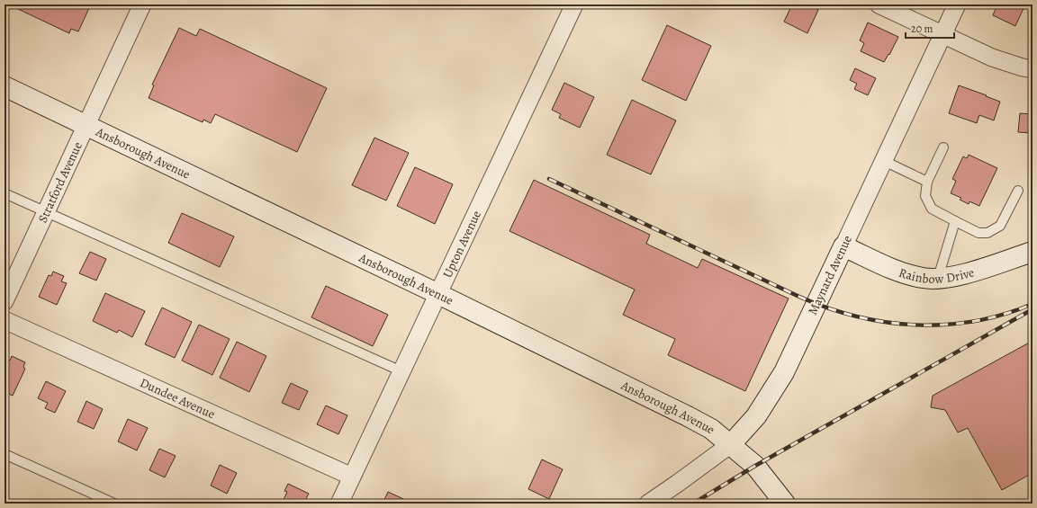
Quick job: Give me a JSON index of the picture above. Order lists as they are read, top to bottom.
{
  "streets": {
    "main road": ["Ansborough Avenue", "Rainbow Drive", "Maynard Avenue"],
    "street": ["Stratford Avenue", "Upton Avenue", "Dundee Avenue"]
  },
  "crossings": [
    ["Ansborough Avenue", "Stratford Avenue"],
    ["Ansborough Avenue", "Upton Avenue"],
    ["Ansborough Avenue", "Maynard Avenue"],
    ["Upton Avenue", "Dundee Avenue"],
    ["Rainbow Drive", "Maynard Avenue"]
  ],
  "scale_bar": "20 m"
}
